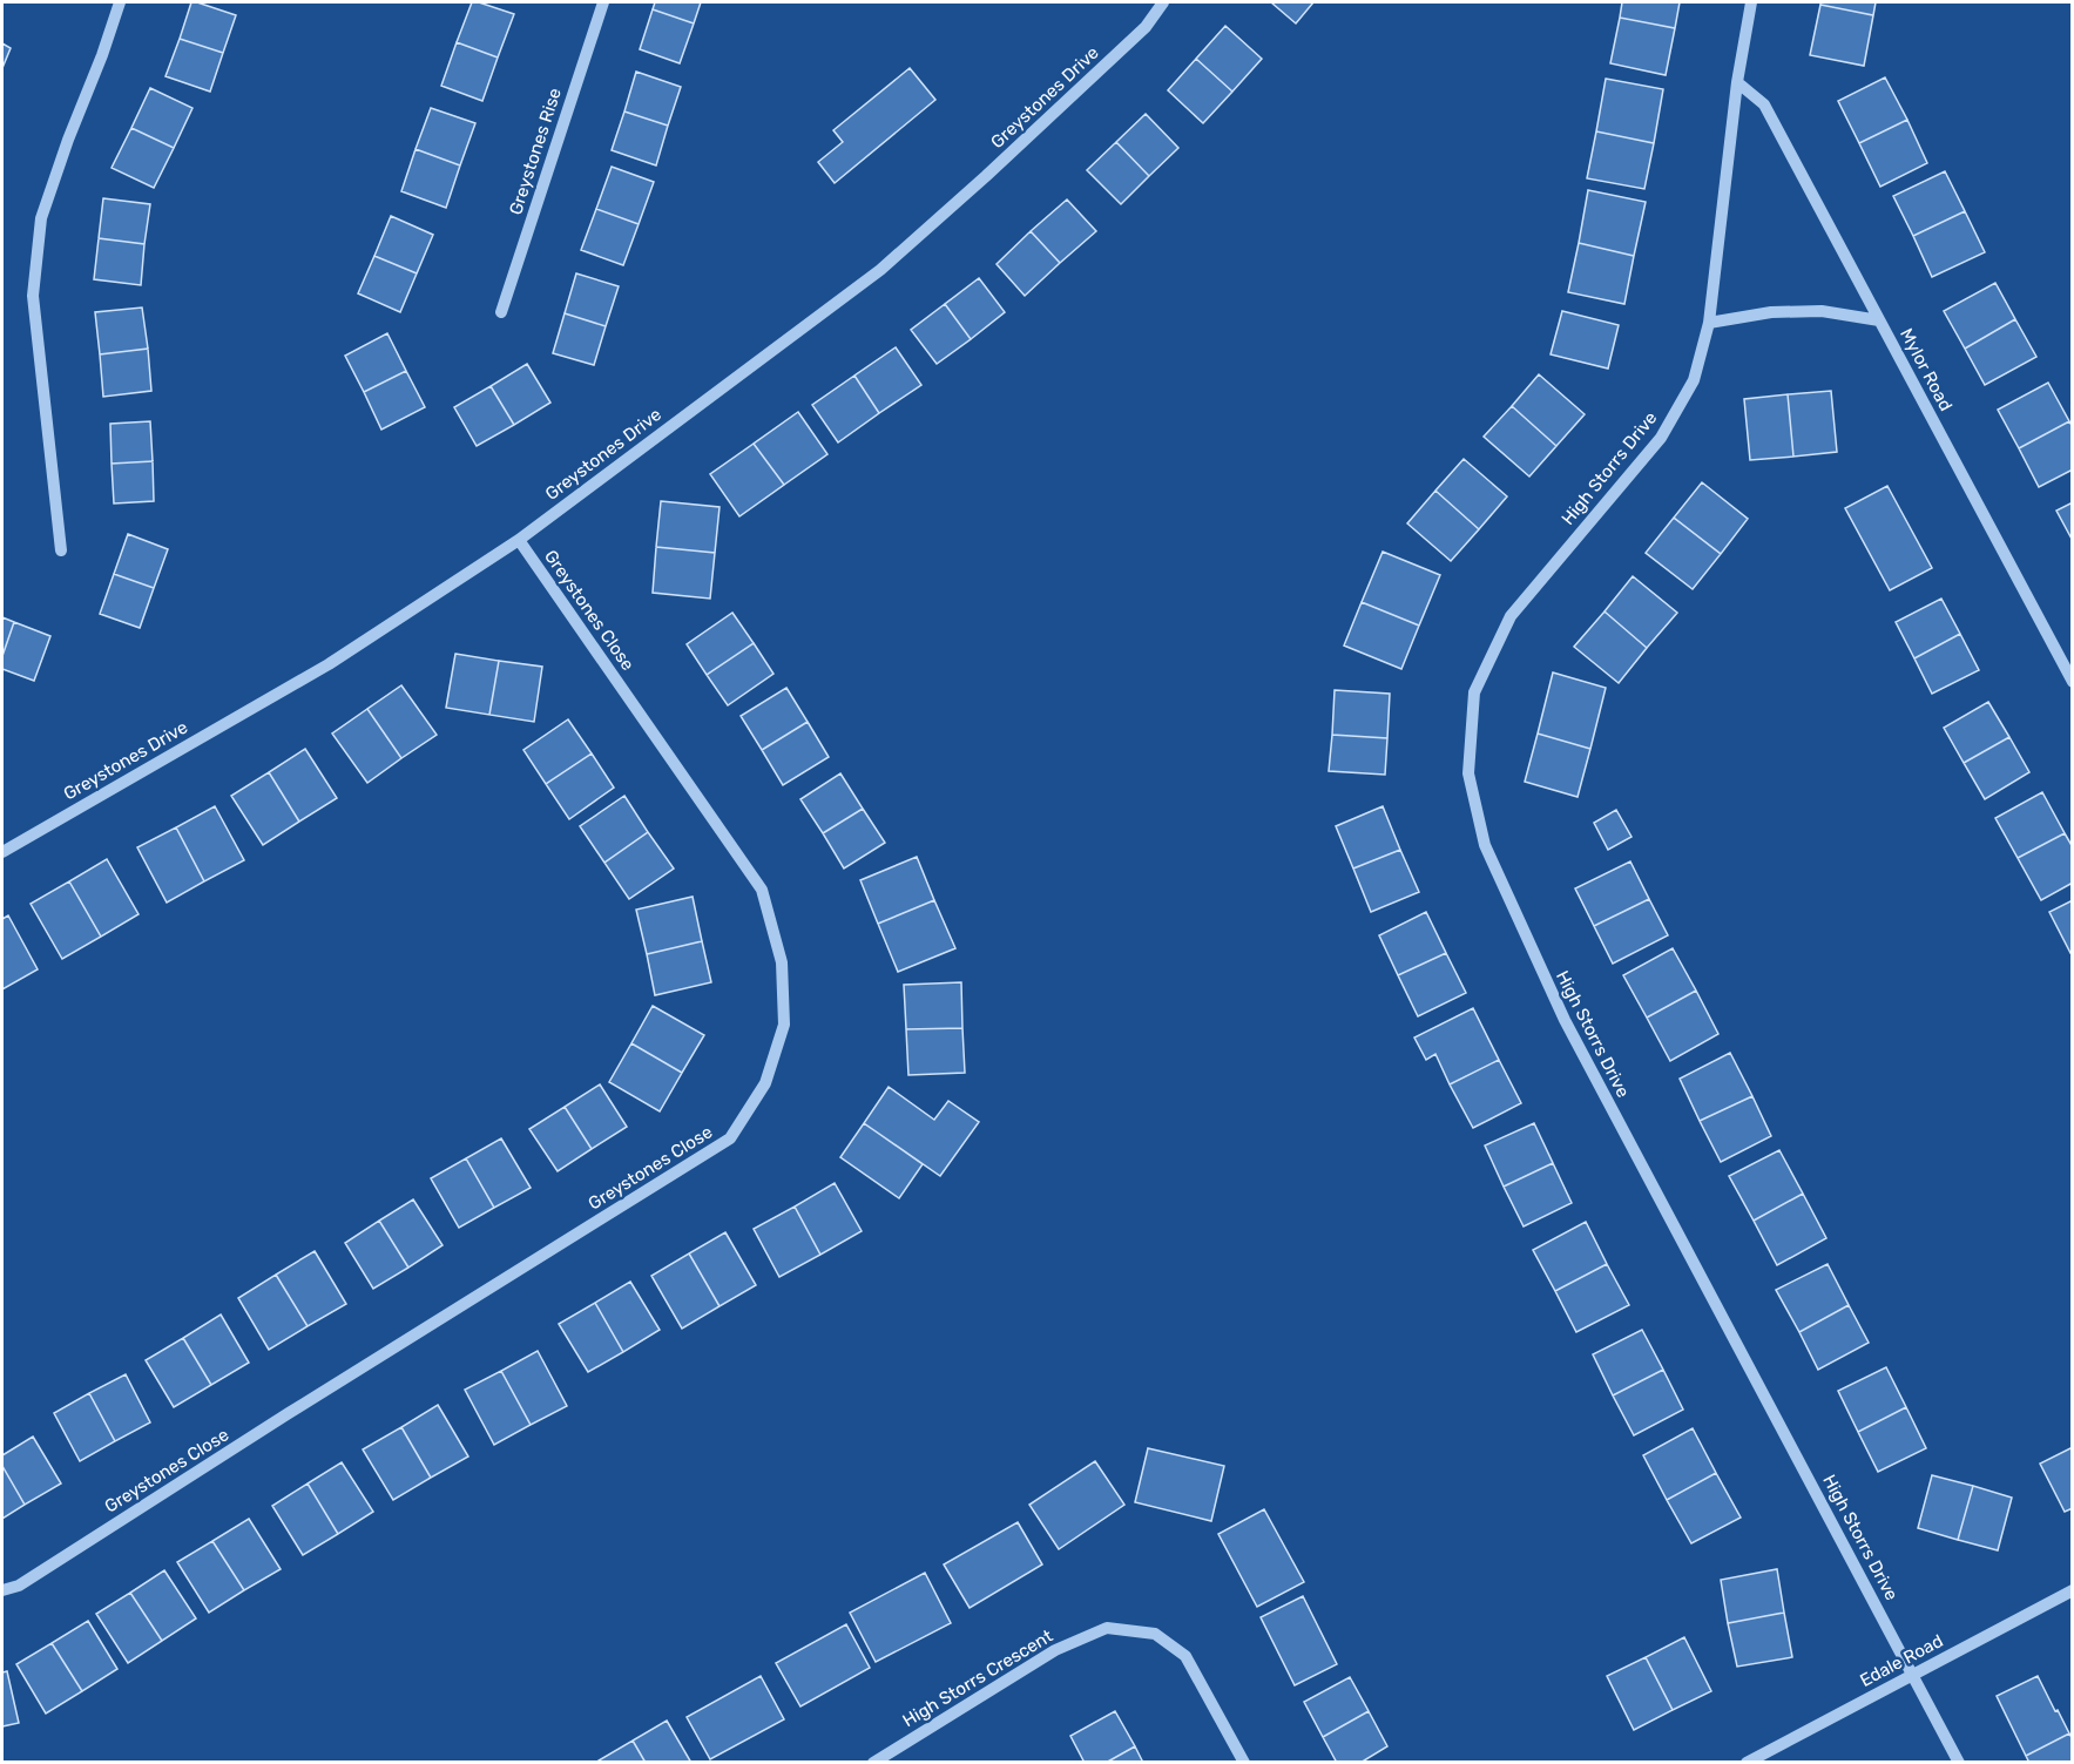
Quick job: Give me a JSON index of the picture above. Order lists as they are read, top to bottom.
{
  "streets": {
    "street": [
      "Greystones Drive",
      "Greystones Rise",
      "Mylor Road",
      "High Storrs Drive",
      "Greystones Close",
      "Edale Road",
      "High Storrs Crescent"
    ]
  },
  "crossings": [
    ["Greystones Drive", "Greystones Close"],
    ["Mylor Road", "High Storrs Drive"],
    ["High Storrs Drive", "Edale Road"]
  ]
}
